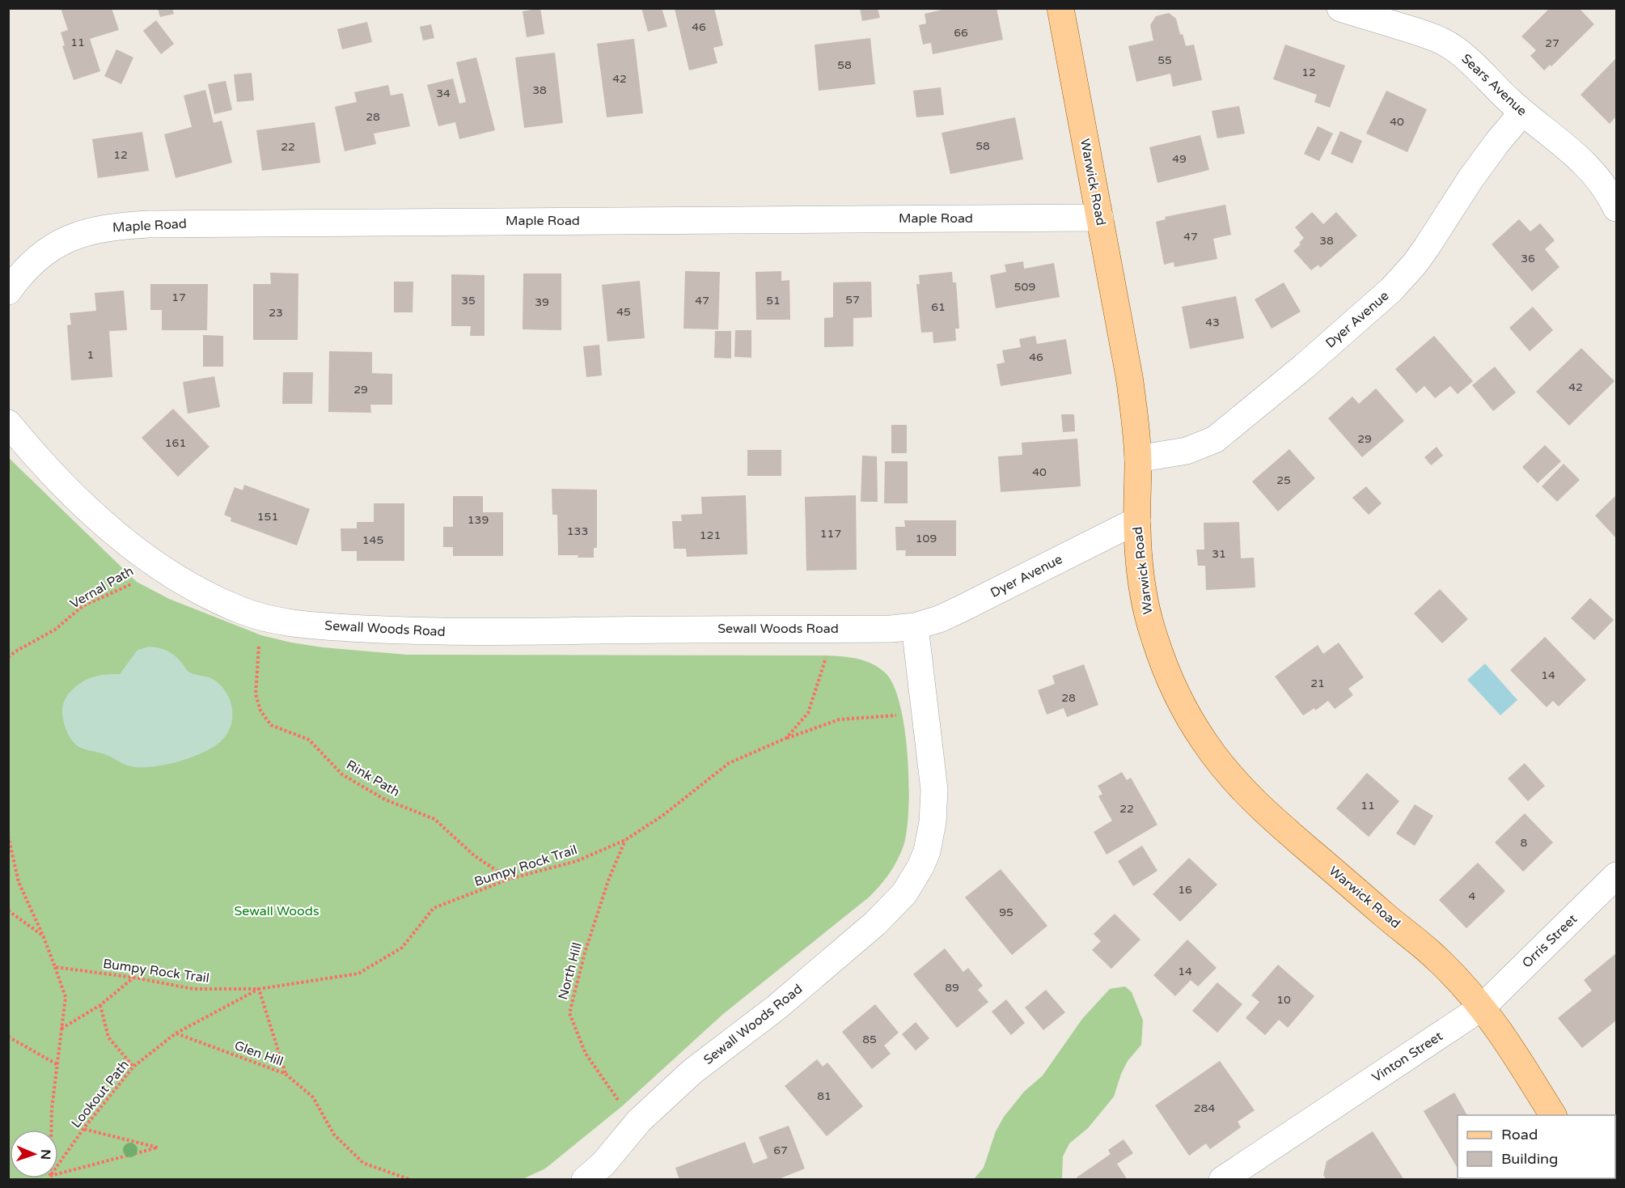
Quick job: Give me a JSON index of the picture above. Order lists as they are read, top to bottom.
{
  "streets": {
    "main road": ["Warwick Road"],
    "street": [
      "Sears Avenue",
      "Maple Road",
      "Dyer Avenue",
      "Sewall Woods Road",
      "Orris Street",
      "Vinton Street"
    ],
    "path": [
      "Vernal Path",
      "Rink Path",
      "Bumpy Rock Trail",
      "North Hill",
      "Glen Hill",
      "Lookout Path"
    ]
  },
  "crossings": [
    ["Sears Avenue", "Dyer Avenue"],
    ["Warwick Road", "Maple Road"],
    ["Warwick Road", "Dyer Avenue"],
    ["Warwick Road", "Orris Street"],
    ["Warwick Road", "Vinton Street"],
    ["Dyer Avenue", "Sewall Woods Road"],
    ["Vernal Path", "Sewall Woods Road"],
    ["Sewall Woods Road", "Rink Path"],
    ["Sewall Woods Road", "Bumpy Rock Trail"],
    ["Sewall Woods Road", "North Hill"],
    ["Rink Path", "Bumpy Rock Trail"],
    ["Bumpy Rock Trail", "North Hill"],
    ["Bumpy Rock Trail", "Lookout Path"],
    ["Orris Street", "Vinton Street"],
    ["Glen Hill", "Lookout Path"]
  ],
  "parks": ["Sewall Woods"],
  "house_numbers": [
    "46",
    "66",
    "11",
    "27",
    "55",
    "58",
    "12",
    "42",
    "38",
    "34",
    "28",
    "40",
    "58",
    "22",
    "12",
    "49",
    "47",
    "38",
    "36",
    "509",
    "17",
    "57",
    "35",
    "47",
    "51",
    "39",
    "61",
    "45",
    "23",
    "43",
    "1",
    "46",
    "42",
    "29",
    "29",
    "161",
    "40",
    "25",
    "151",
    "139",
    "133",
    "117",
    "121",
    "109",
    "145",
    "31",
    "14",
    "21",
    "28",
    "11",
    "22",
    "8",
    "16",
    "4",
    "95",
    "14",
    "89",
    "10",
    "85",
    "81",
    "284",
    "67"
  ],
  "legend": ["Road", "Building"],
  "north": "right"
}
